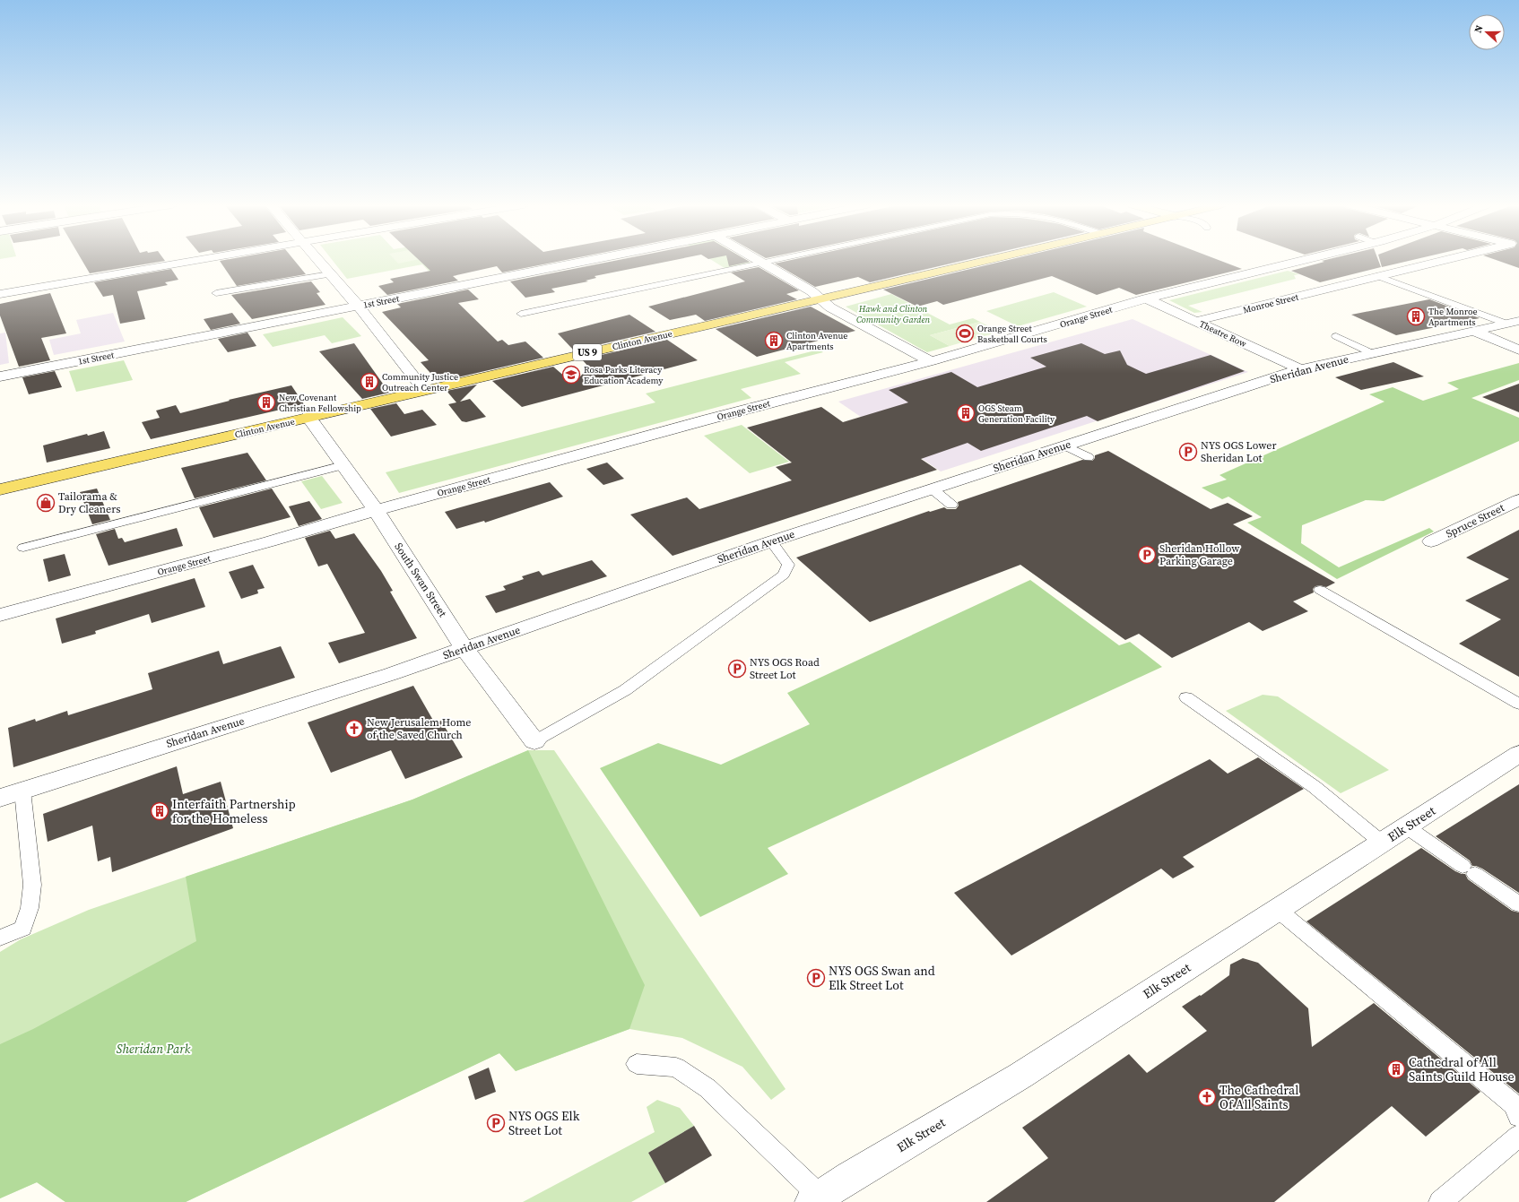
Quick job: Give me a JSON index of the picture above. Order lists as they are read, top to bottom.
{
  "streets": {
    "main road": ["Clinton Avenue", "US 9"],
    "street": [
      "1st Street",
      "Monroe Street",
      "Orange Street",
      "Theatre Row",
      "Sheridan Avenue",
      "Spruce Street",
      "South Swan Street",
      "Elk Street"
    ]
  },
  "crossings": [
    ["Monroe Street", "Theatre Row"],
    ["Orange Street", "Theatre Row"],
    ["Orange Street", "South Swan Street"],
    ["Theatre Row", "Sheridan Avenue"],
    ["Clinton Avenue", "South Swan Street"],
    ["Sheridan Avenue", "South Swan Street"]
  ],
  "parks": ["Hawk and Clinton Community Garden", "Sheridan Park"],
  "places": {
    "building": [
      "The Monroe Apartments",
      "Clinton Avenue Apartments",
      "Community Justice Outreach Center",
      "New Covenant Christian Fellowship",
      "OGS Steam Generation Facility",
      "Interfaith Partnership for the Homeless",
      "Cathedral of All Saints Guild House"
    ],
    "sports": ["Orange Street Basketball Courts"],
    "school or university": ["Rosa Parks Literacy Education Academy"],
    "parking": [
      "NYS OGS Lower Sheridan Lot",
      "Sheridan Hollow Parking Garage",
      "NYS OGS Road Street Lot",
      "NYS OGS Swan and Elk Street Lot",
      "NYS OGS Elk Street Lot"
    ],
    "shop": ["Tailorama & Dry Cleaners"],
    "church": ["New Jerusalem Home of the Saved Church", "The Cathedral Of All Saints"]
  },
  "north": "left"
}
